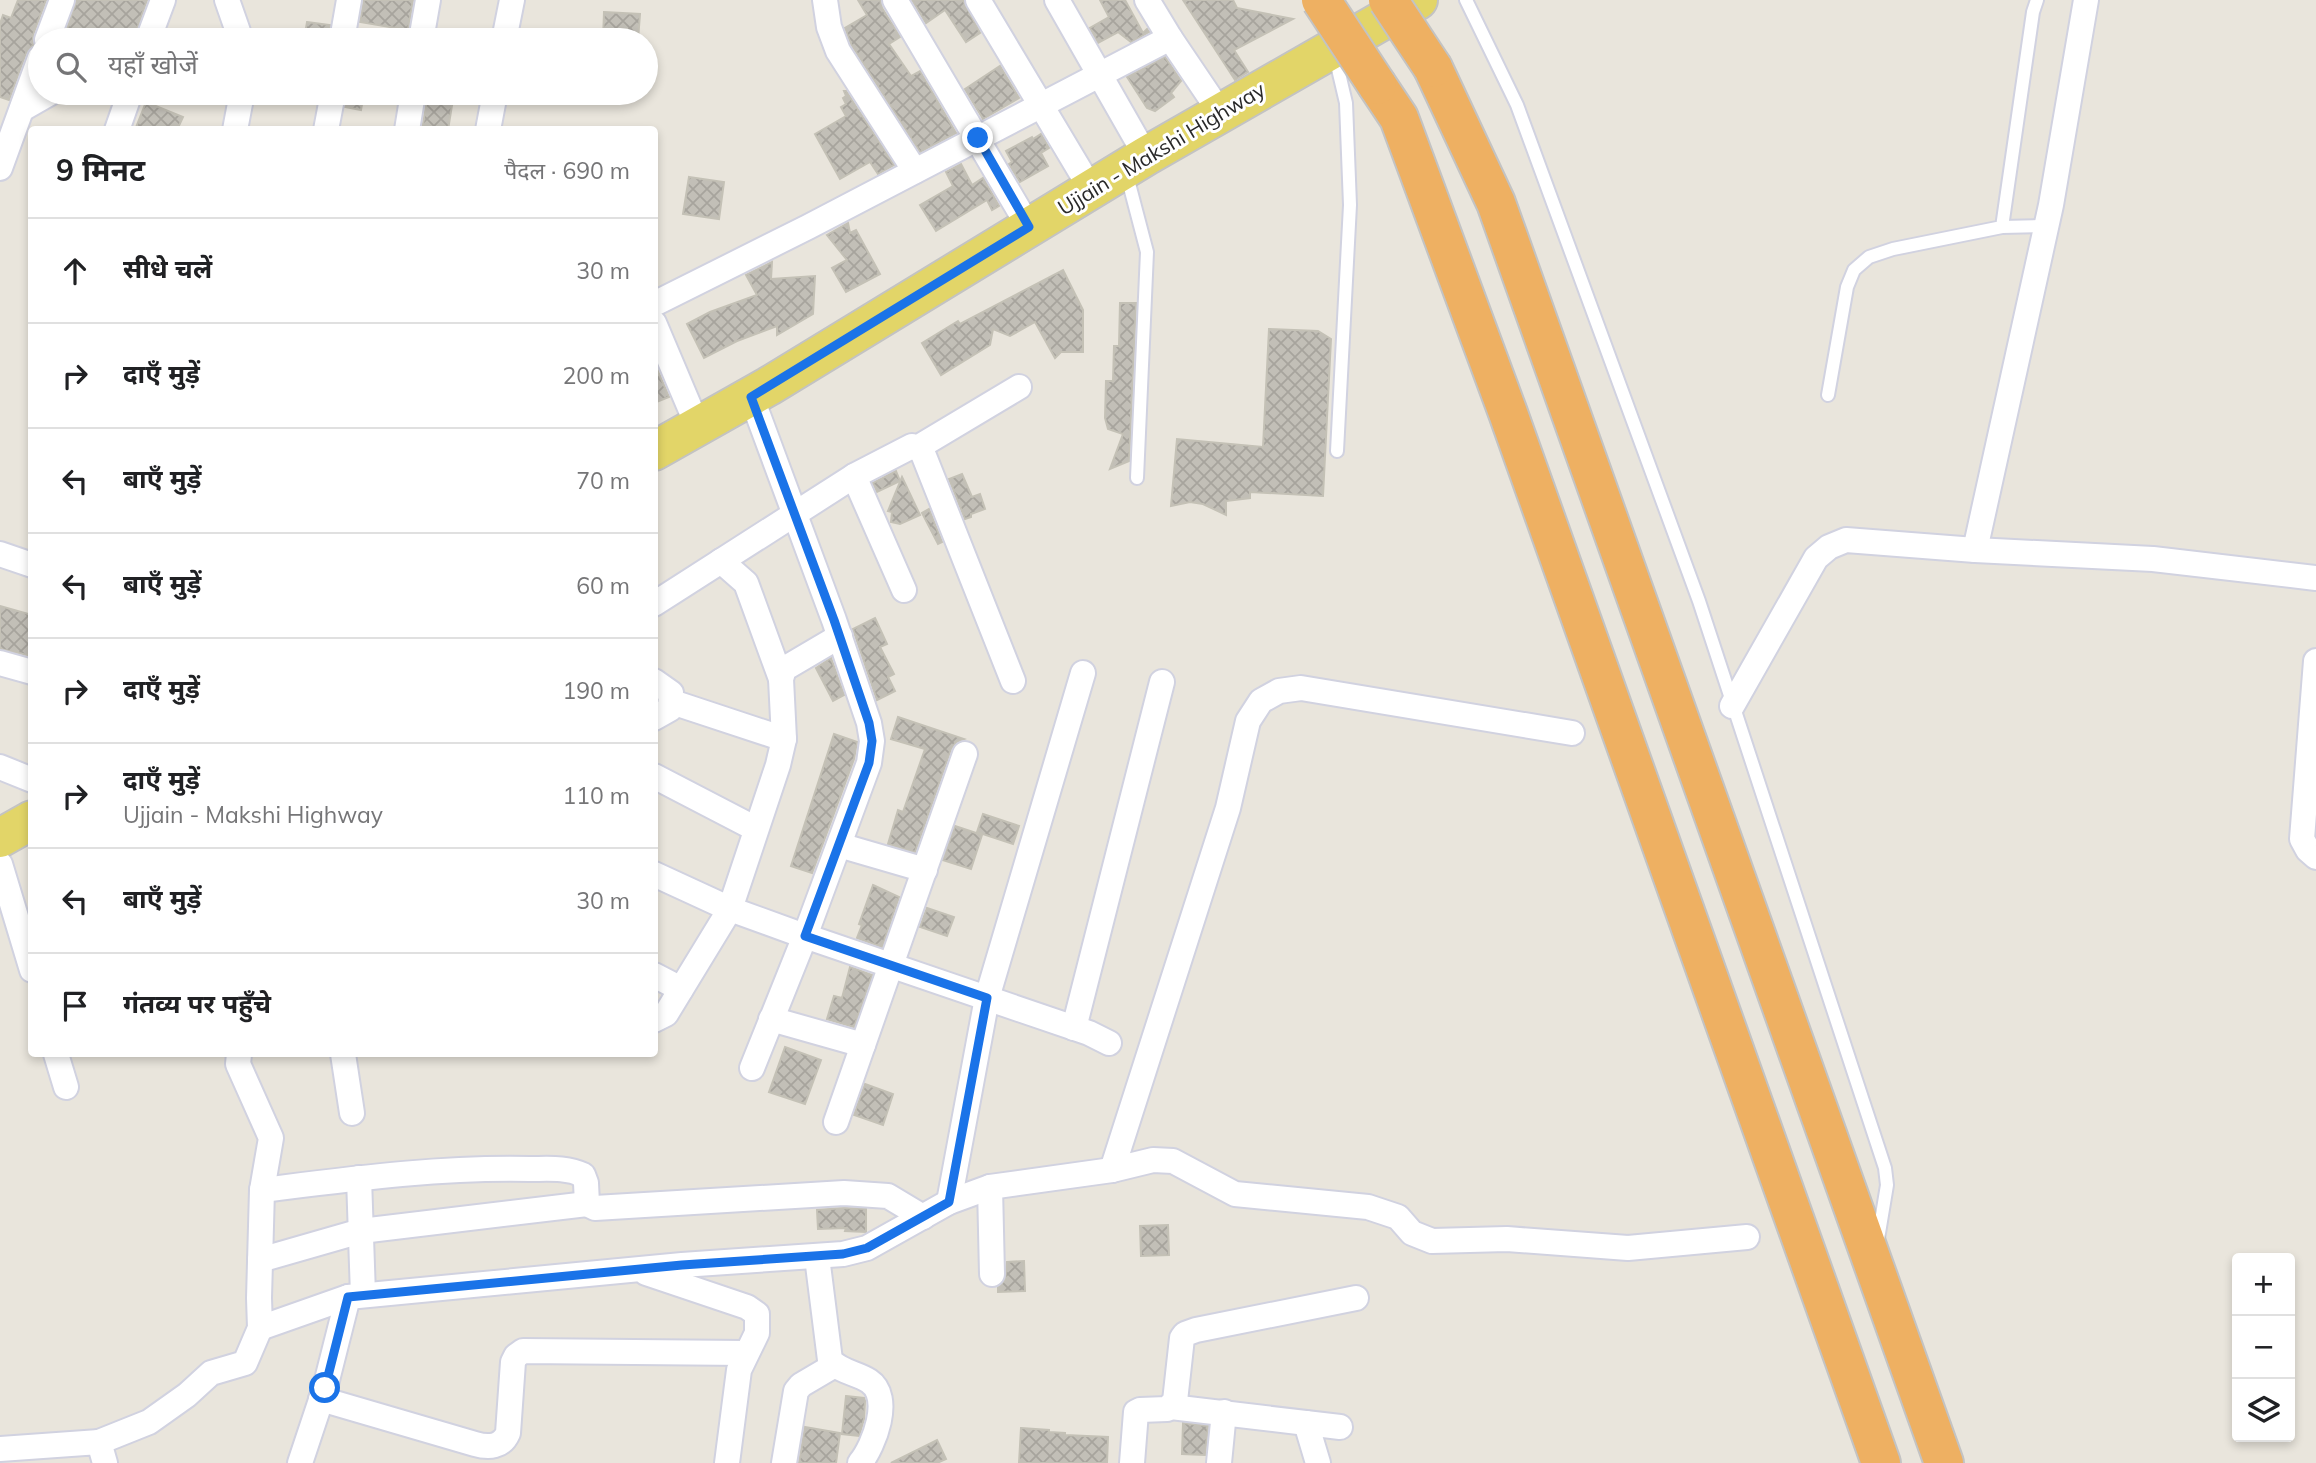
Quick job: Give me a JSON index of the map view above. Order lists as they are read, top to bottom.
{
  "streets": {
    "main road": ["Ujjain - Makshi Highway"]
  },
  "page": {
    "search": "यहाँ खोजें",
    "heading": ["9 मिनट", "पैदल · 690 m"],
    "list": [
      ["सीधे चलें", "30 m"],
      ["दाएँ मुड़ें", "200 m"],
      ["बाएँ मुड़ें", "70 m"],
      ["बाएँ मुड़ें", "60 m"],
      ["दाएँ मुड़ें", "190 m"],
      ["दाएँ मुड़ें", "Ujjain - Makshi Highway", "110 m"],
      ["बाएँ मुड़ें", "30 m"],
      "गंतव्य पर पहुँचे"
    ],
    "map_buttons": ["+", "−"]
  }
}
